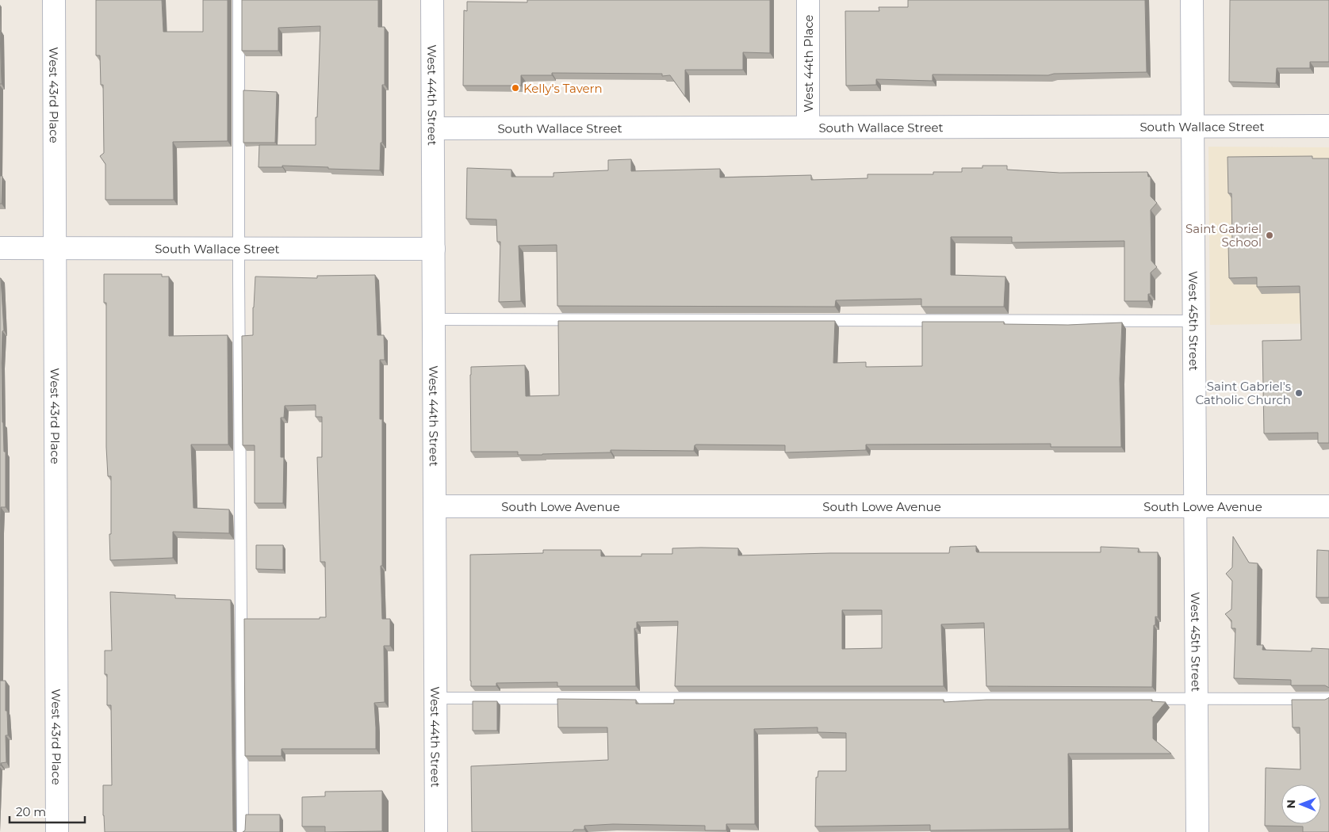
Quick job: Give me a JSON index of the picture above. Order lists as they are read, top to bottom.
{
  "streets": {
    "street": [
      "West 44th Place",
      "West 43rd Place",
      "West 44th Street",
      "South Wallace Street",
      "West 45th Street",
      "South Lowe Avenue"
    ]
  },
  "crossings": [
    ["West 44th Place", "South Wallace Street"],
    ["West 43rd Place", "South Wallace Street"],
    ["West 44th Street", "South Wallace Street"],
    ["West 44th Street", "South Lowe Avenue"],
    ["South Wallace Street", "West 45th Street"],
    ["West 45th Street", "South Lowe Avenue"]
  ],
  "places": ["Kelly's Tavern", "Saint Gabriel School", "Saint Gabriel's Catholic Church"],
  "scale_bar": "20 m",
  "north": "left"
}
